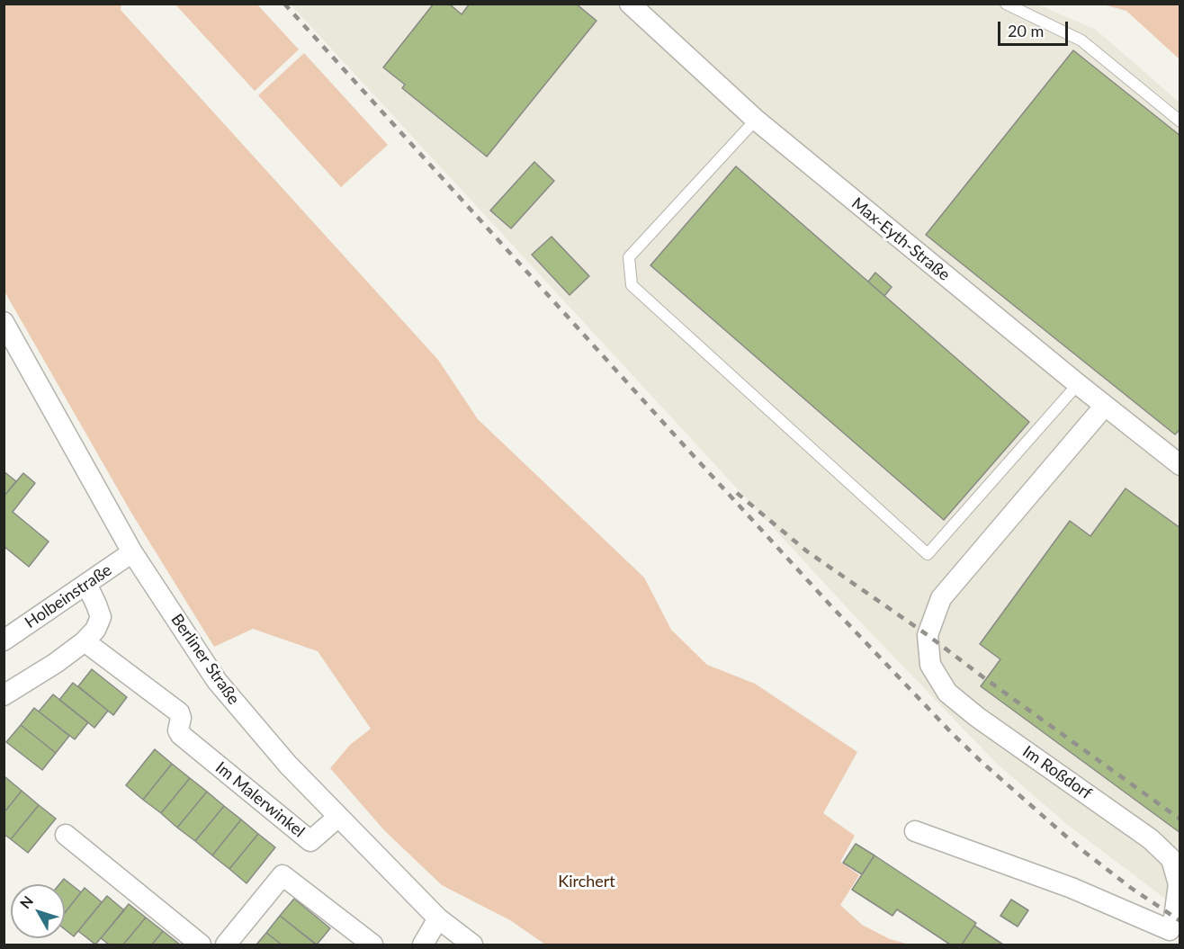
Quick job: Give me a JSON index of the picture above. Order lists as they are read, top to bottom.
{
  "streets": {
    "street": [
      "Max-Eyth-Straße",
      "Holbeinstraße",
      "Berliner Straße",
      "Im Roßdorf",
      "Im Malerwinkel"
    ]
  },
  "crossings": [
    ["Max-Eyth-Straße", "Im Roßdorf"],
    ["Holbeinstraße", "Berliner Straße"],
    ["Berliner Straße", "Im Malerwinkel"]
  ],
  "parks": ["Kirchert"],
  "scale_bar": "20 m",
  "north": "top left"
}
